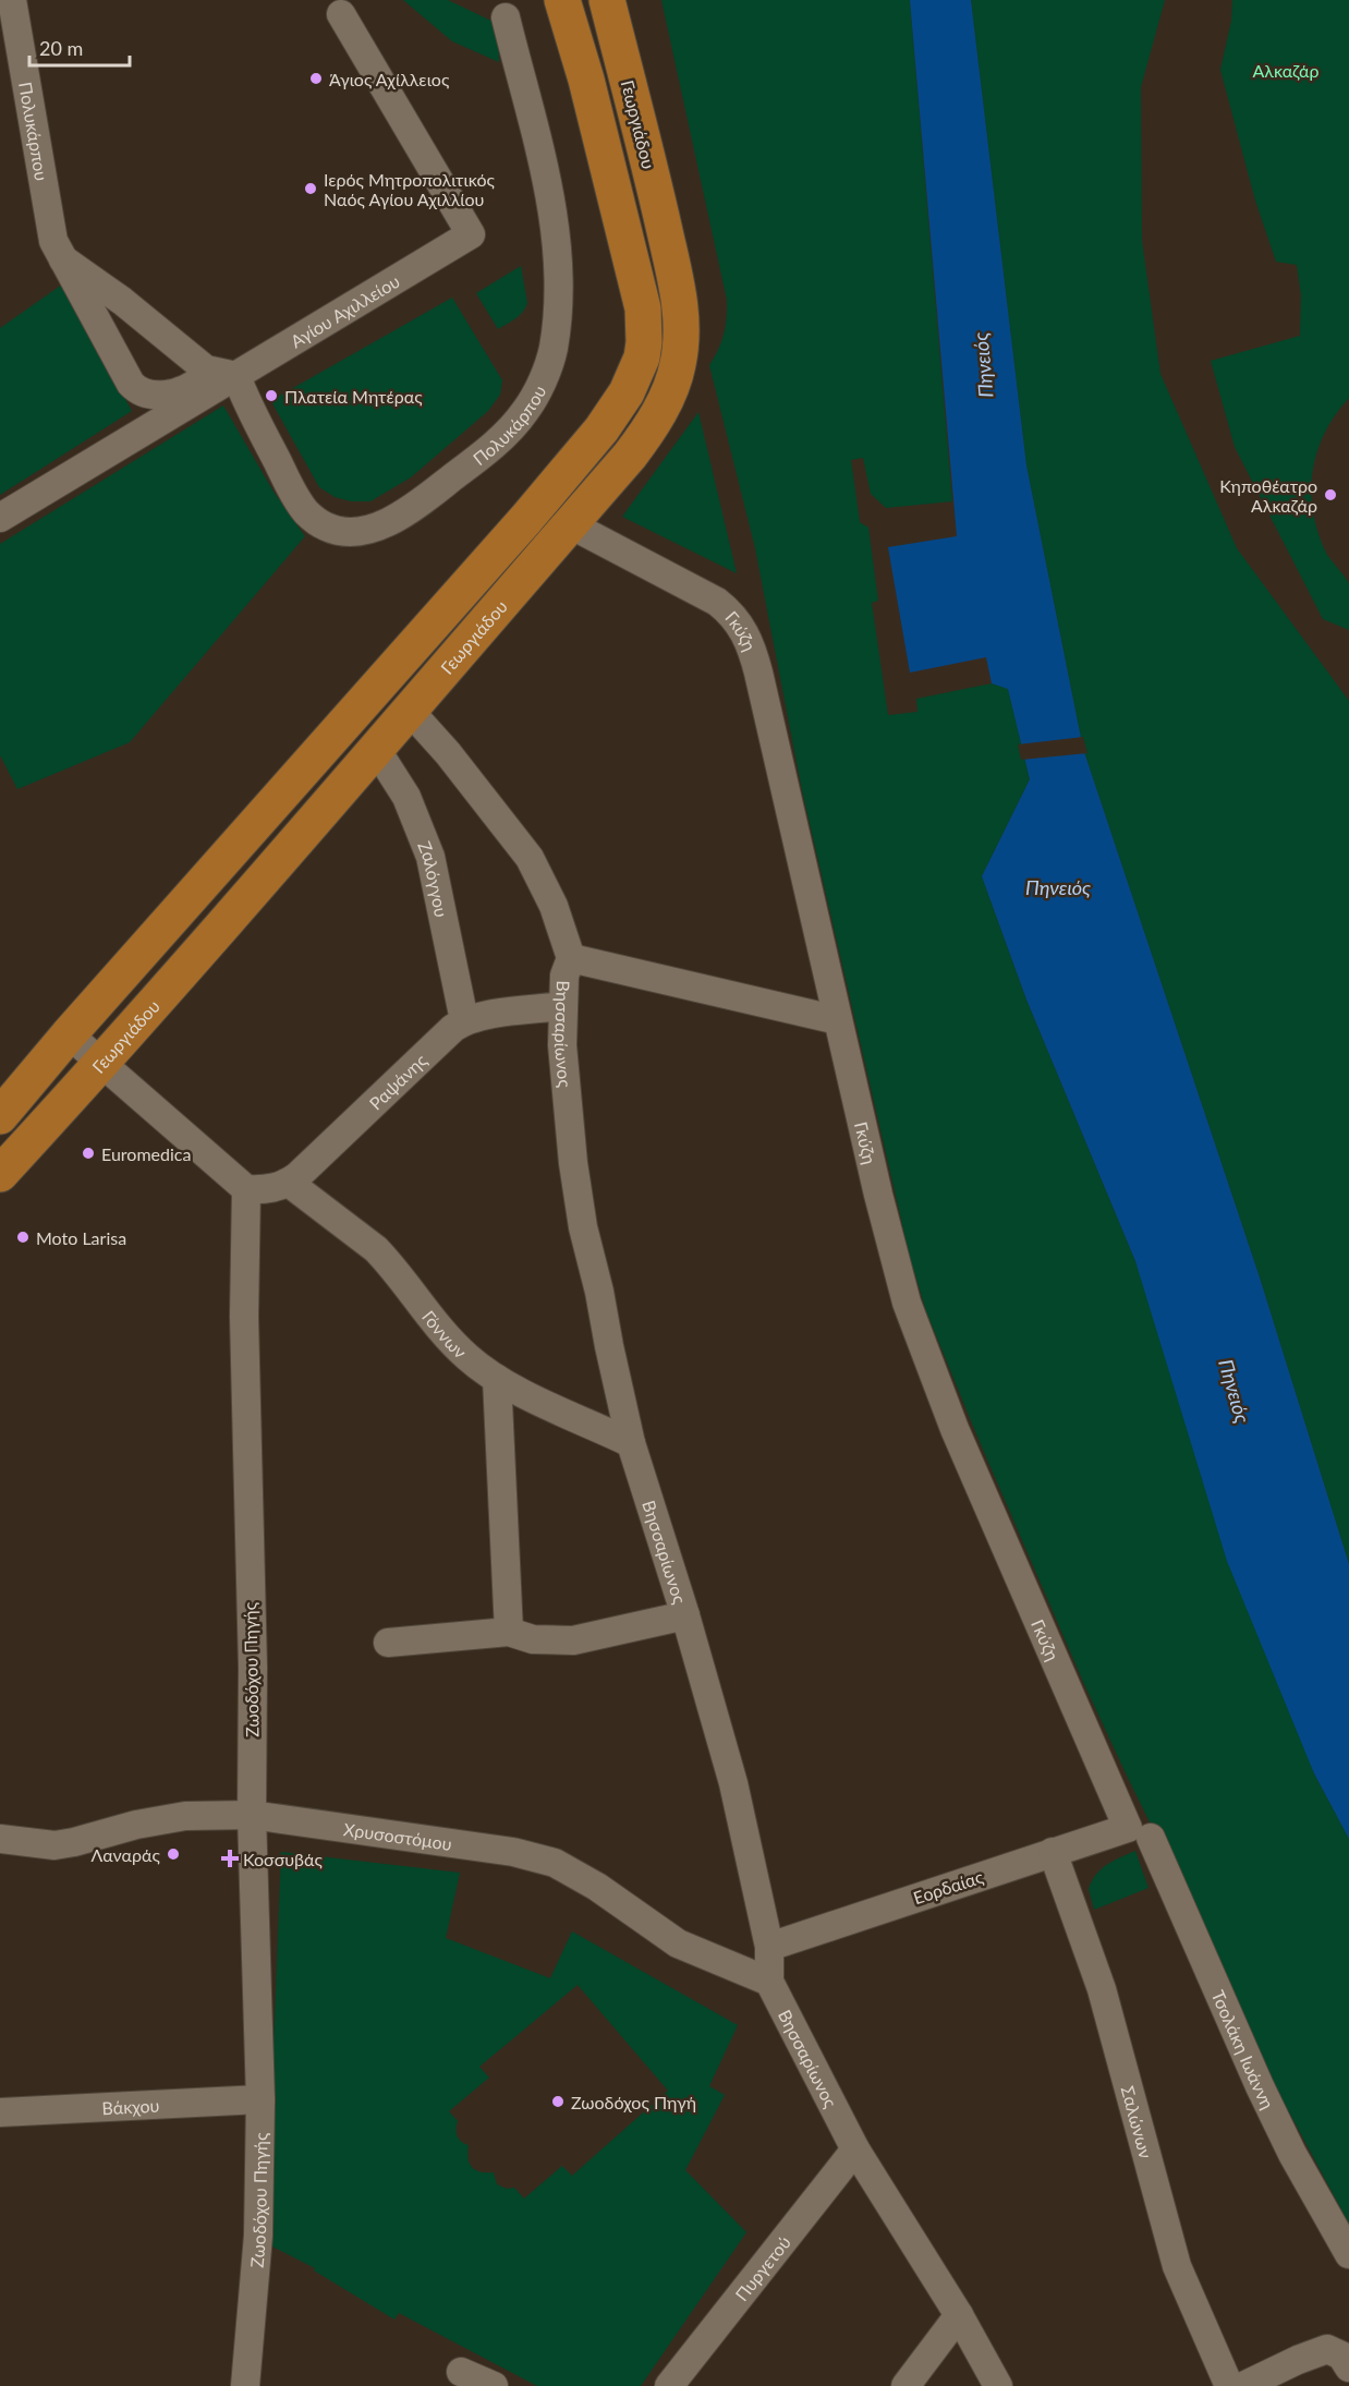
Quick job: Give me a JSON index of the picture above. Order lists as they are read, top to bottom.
{
  "streets": {
    "main road": ["Γεωργιάδου"],
    "street": [
      "Πολυκάρπου",
      "Αγίου Αχιλλείου",
      "Γκύζη",
      "Ζαλόγγου",
      "Βησσαρίωνος",
      "Ραψάνης",
      "Γόννων",
      "Ζωοδόχου Πηγής",
      "Χρυσοστόμου",
      "Εορδαίας",
      "Τσολάκη Ιωάννη",
      "Βάκχου",
      "Σαλώνων",
      "Πυργετού"
    ]
  },
  "crossings": [
    ["Γεωργιάδου", "Γκύζη"],
    ["Γεωργιάδου", "Ζαλόγγου"],
    ["Γεωργιάδου", "Βησσαρίωνος"],
    ["Πολυκάρπου", "Αγίου Αχιλλείου"],
    ["Γκύζη", "Εορδαίας"],
    ["Γκύζη", "Τσολάκη Ιωάννη"],
    ["Ζαλόγγου", "Ραψάνης"],
    ["Βησσαρίωνος", "Ραψάνης"],
    ["Βησσαρίωνος", "Γόννων"],
    ["Βησσαρίωνος", "Χρυσοστόμου"],
    ["Βησσαρίωνος", "Εορδαίας"],
    ["Βησσαρίωνος", "Πυργετού"],
    ["Ραψάνης", "Γόννων"],
    ["Ραψάνης", "Ζωοδόχου Πηγής"],
    ["Ζωοδόχου Πηγής", "Χρυσοστόμου"],
    ["Ζωοδόχου Πηγής", "Βάκχου"],
    ["Εορδαίας", "Τσολάκη Ιωάννη"],
    ["Εορδαίας", "Σαλώνων"]
  ],
  "water": ["Πηνειός"],
  "parks": ["Αλκαζάρ"],
  "places": {
    "other": [
      "Άγιος Αχίλλειος",
      "Ιερός Μητροπολιτικός Ναός Αγίου Αχιλλίου",
      "Πλατεία Μητέρας",
      "Κηποθέατρο Αλκαζάρ",
      "Euromedica",
      "Moto Larisa",
      "Λαναράς",
      "Ζωοδόχος Πηγή"
    ],
    "health": ["Κοσσυβάς"]
  },
  "scale_bar": "20 m"
}
